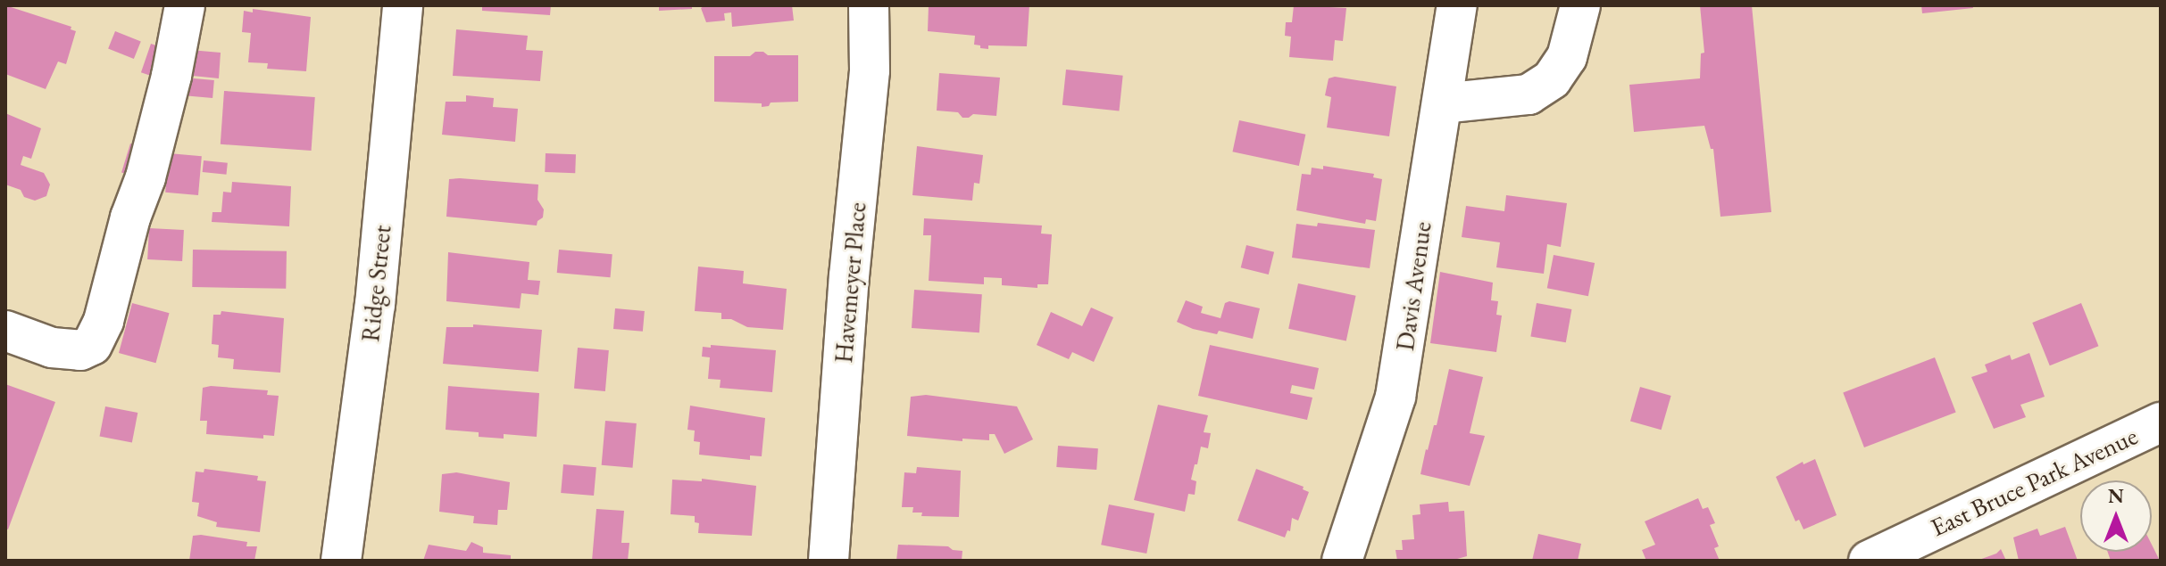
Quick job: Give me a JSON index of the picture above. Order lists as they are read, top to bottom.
{
  "streets": {
    "street": [
      "Havemeyer Place",
      "Ridge Street",
      "Davis Avenue",
      "East Bruce Park Avenue"
    ]
  },
  "north": "top"
}
